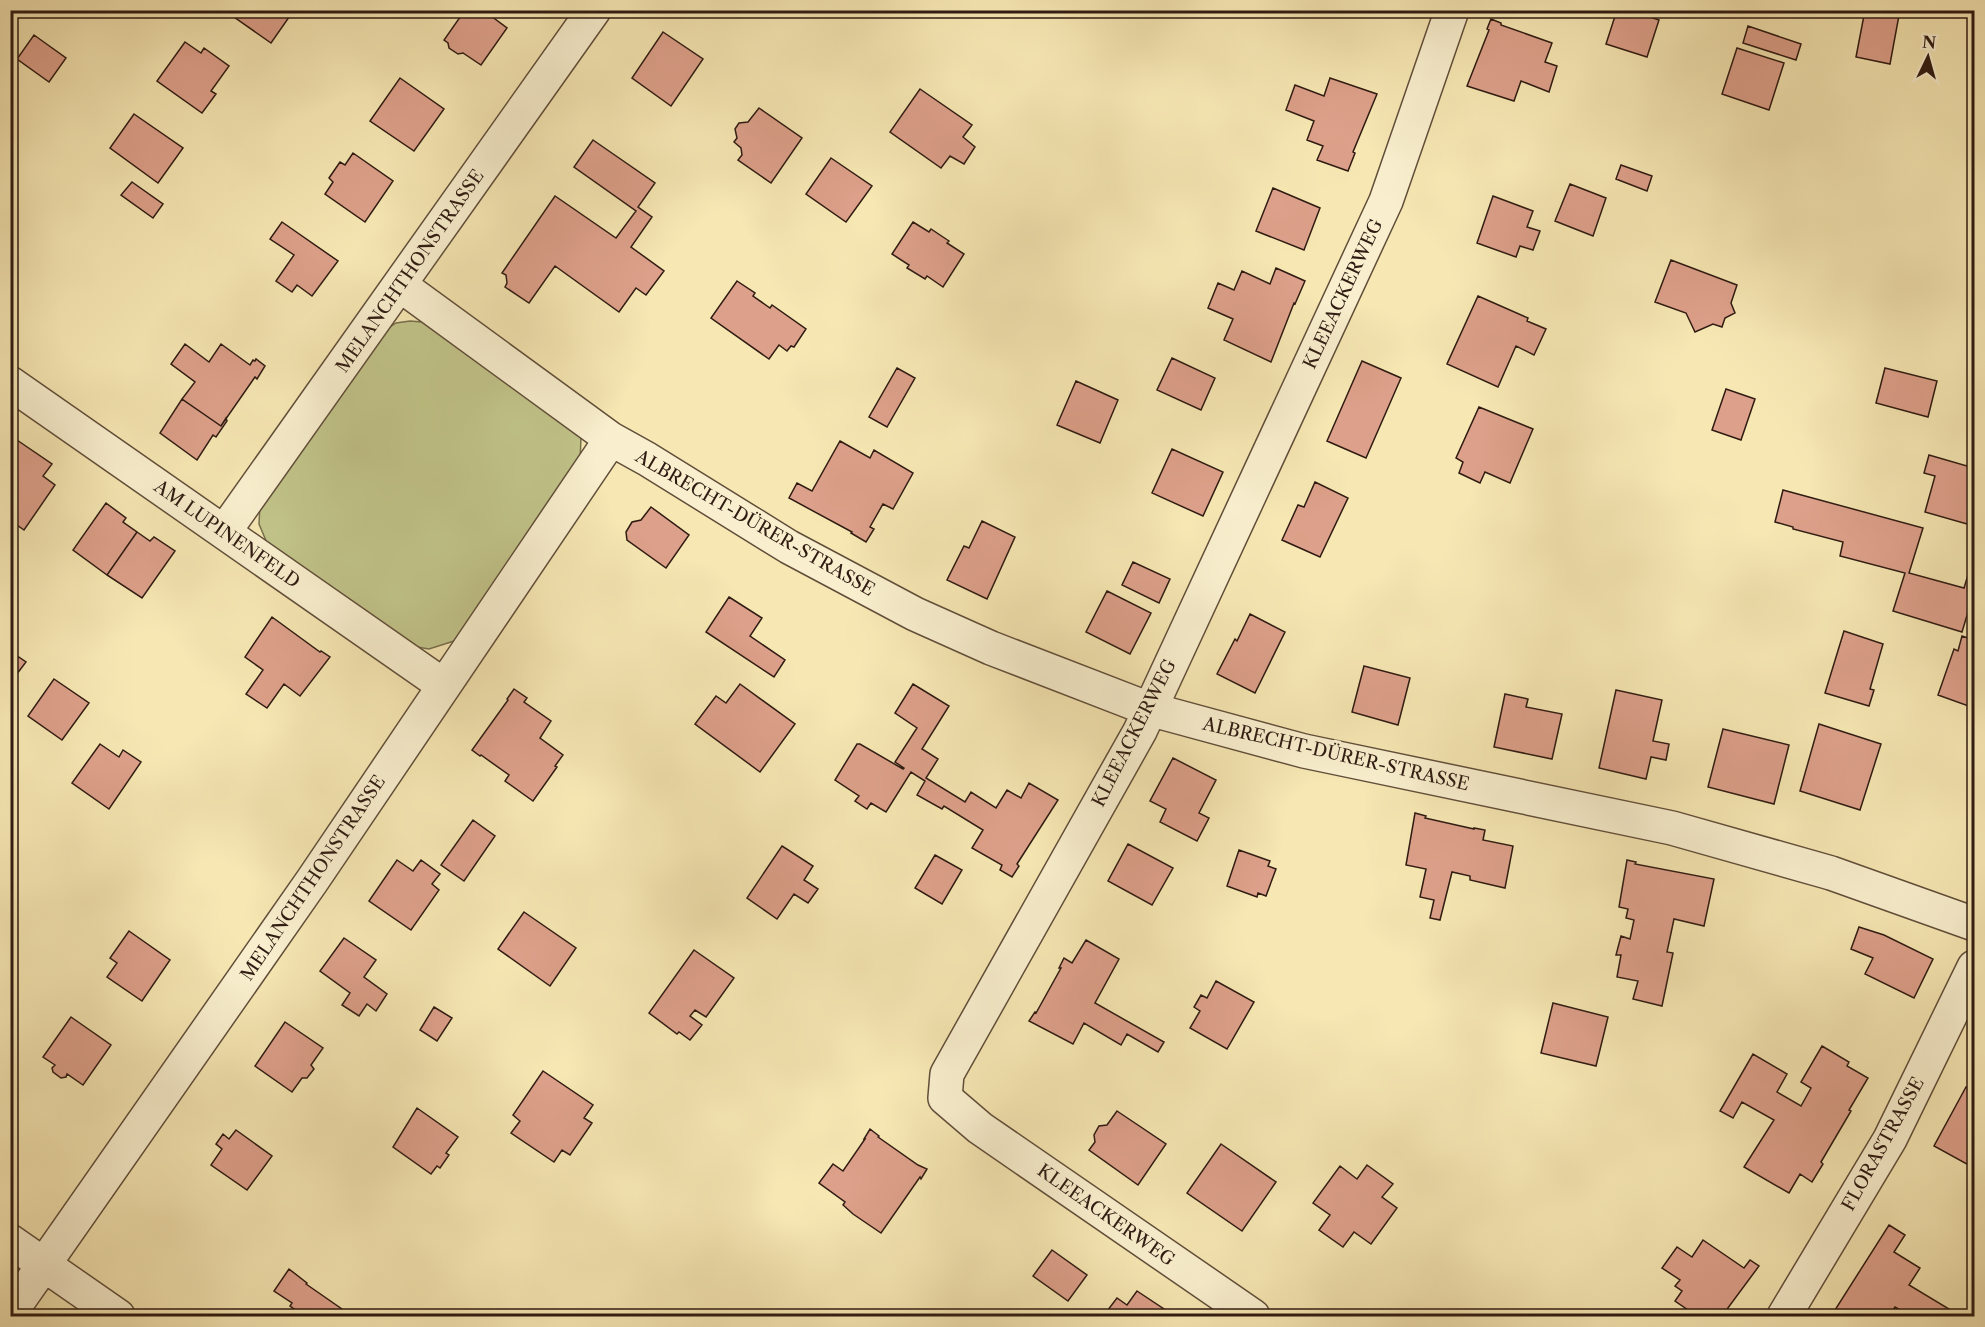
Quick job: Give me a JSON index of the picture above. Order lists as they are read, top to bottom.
{
  "streets": {
    "street": [
      "MELANCHTHONSTRASSE",
      "KLEEACKERWEG",
      "ALBRECHT-DÜRER-STRASSE",
      "AM LUPINENFELD",
      "FLORASTRASSE"
    ]
  },
  "crossings": [
    ["MELANCHTHONSTRASSE", "ALBRECHT-DÜRER-STRASSE"],
    ["MELANCHTHONSTRASSE", "AM LUPINENFELD"],
    ["KLEEACKERWEG", "ALBRECHT-DÜRER-STRASSE"]
  ],
  "north": "top"
}
